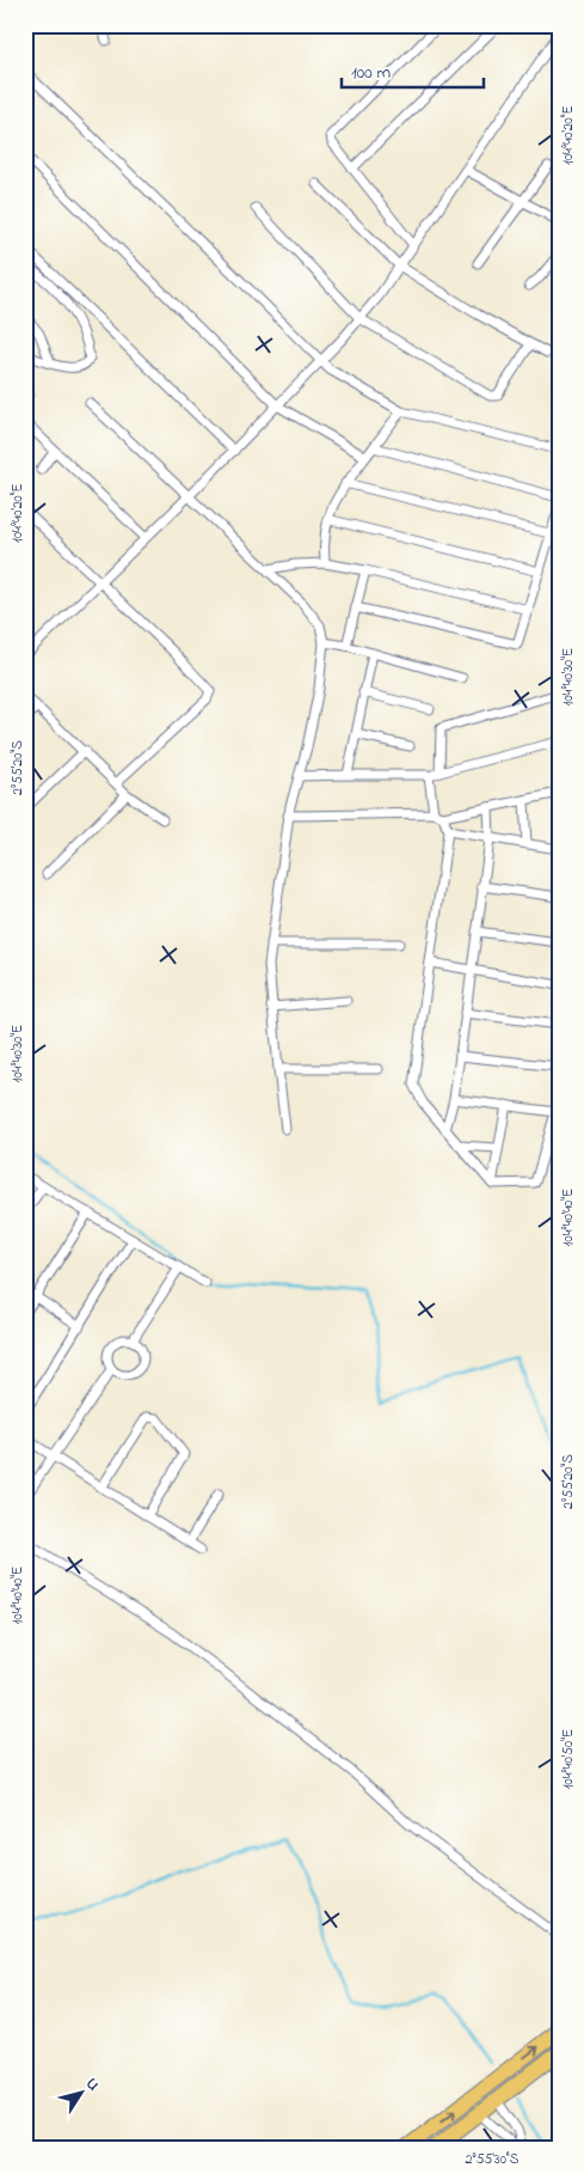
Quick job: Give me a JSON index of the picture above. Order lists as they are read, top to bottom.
{
  "scale_bar": "100 m",
  "north": "top right",
  "coordinates": [
    "104°40'20\"E",
    "104°40'30\"E",
    "2°55'20\"S",
    "104°40'40\"E",
    "104°40'50\"E",
    "2°55'30\"S"
  ]
}
